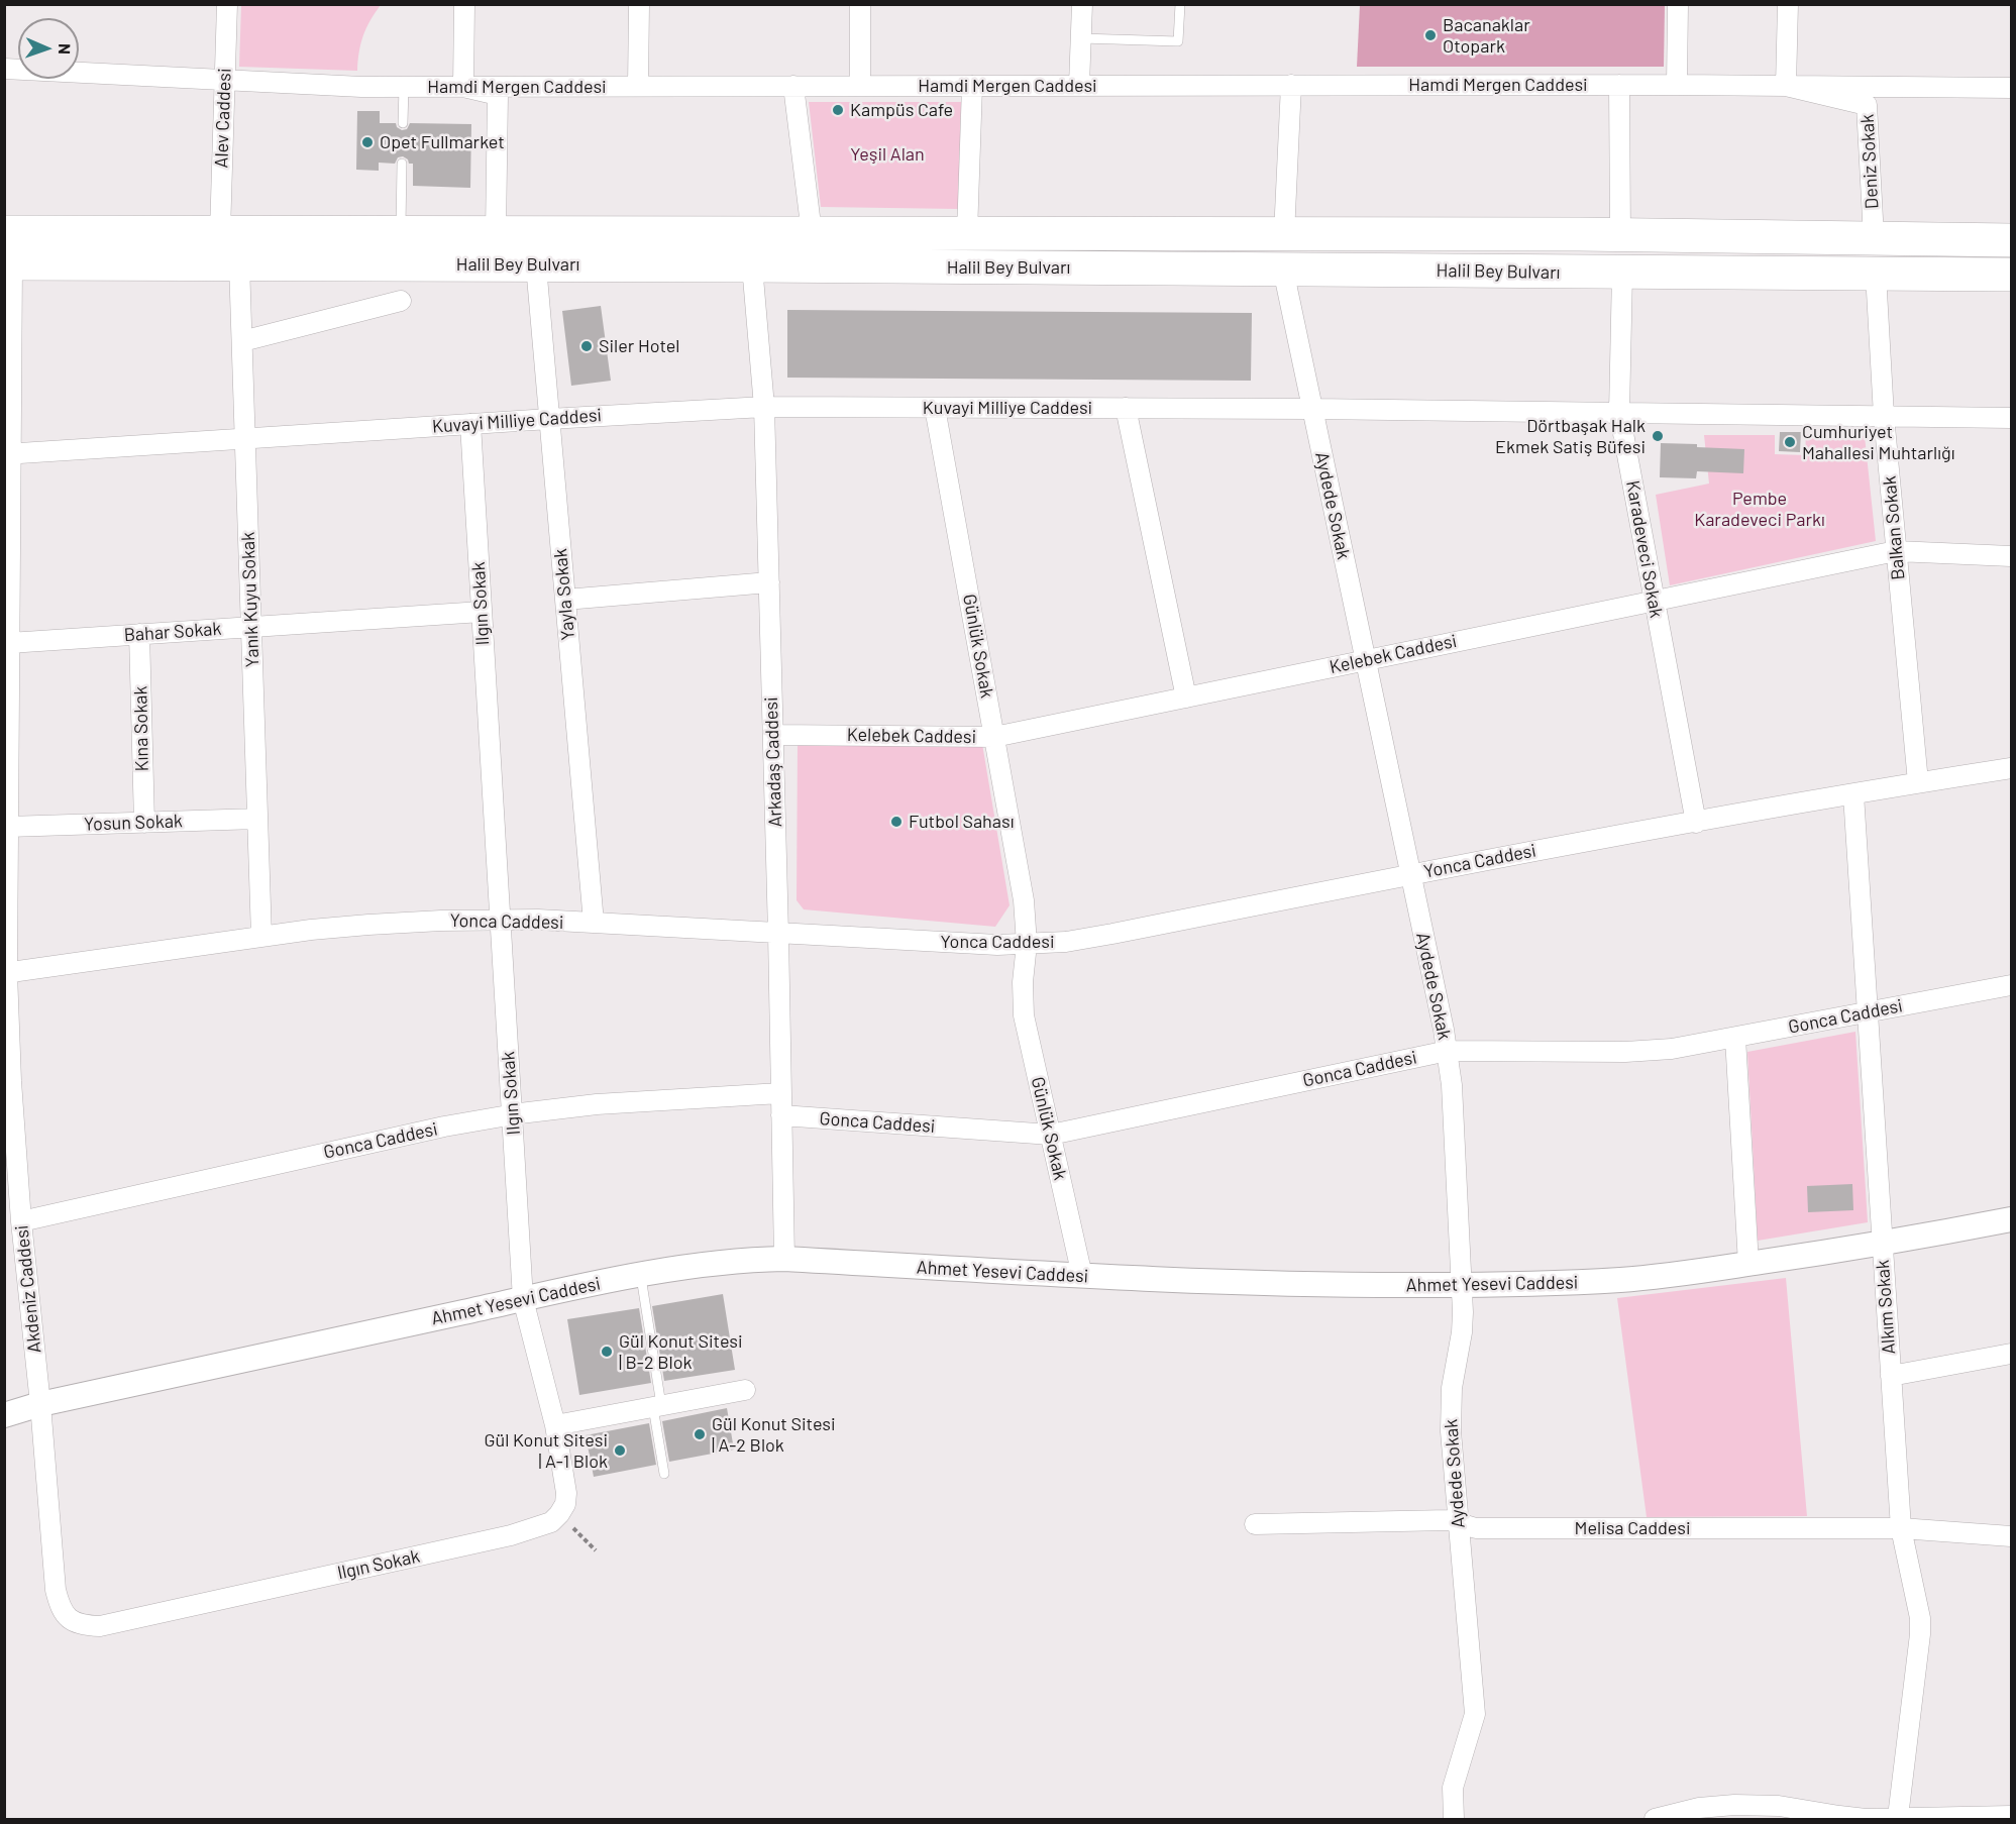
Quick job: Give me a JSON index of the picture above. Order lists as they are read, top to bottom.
{
  "streets": {
    "highway": ["Halil Bey Bulvarı"],
    "street": [
      "Hamdi Mergen Caddesi",
      "Alev Caddesi",
      "Deniz Sokak",
      "Kuvayi Milliye Caddesi",
      "Aydede Sokak",
      "Balkan Sokak",
      "Karadeveci Sokak",
      "Yayla Sokak",
      "Yanık Kuyu Sokak",
      "Ilgın Sokak",
      "Bahar Sokak",
      "Günlük Sokak",
      "Kelebek Caddesi",
      "Kına Sokak",
      "Arkadaş Caddesi",
      "Yosun Sokak",
      "Yonca Caddesi",
      "Gonca Caddesi",
      "Ahmet Yesevi Caddesi",
      "Akdeniz Caddesi",
      "Alkım Sokak",
      "Melisa Caddesi"
    ]
  },
  "crossings": [
    ["Hamdi Mergen Caddesi", "Alev Caddesi"],
    ["Hamdi Mergen Caddesi", "Deniz Sokak"],
    ["Alev Caddesi", "Halil Bey Bulvarı"],
    ["Deniz Sokak", "Halil Bey Bulvarı"],
    ["Halil Bey Bulvarı", "Aydede Sokak"],
    ["Halil Bey Bulvarı", "Balkan Sokak"],
    ["Halil Bey Bulvarı", "Karadeveci Sokak"],
    ["Halil Bey Bulvarı", "Yayla Sokak"],
    ["Halil Bey Bulvarı", "Yanık Kuyu Sokak"],
    ["Halil Bey Bulvarı", "Arkadaş Caddesi"],
    ["Halil Bey Bulvarı", "Akdeniz Caddesi"],
    ["Kuvayi Milliye Caddesi", "Aydede Sokak"],
    ["Kuvayi Milliye Caddesi", "Balkan Sokak"],
    ["Kuvayi Milliye Caddesi", "Karadeveci Sokak"],
    ["Kuvayi Milliye Caddesi", "Yayla Sokak"],
    ["Kuvayi Milliye Caddesi", "Yanık Kuyu Sokak"],
    ["Kuvayi Milliye Caddesi", "Ilgın Sokak"],
    ["Kuvayi Milliye Caddesi", "Günlük Sokak"],
    ["Kuvayi Milliye Caddesi", "Arkadaş Caddesi"],
    ["Kuvayi Milliye Caddesi", "Akdeniz Caddesi"],
    ["Aydede Sokak", "Kelebek Caddesi"],
    ["Aydede Sokak", "Yonca Caddesi"],
    ["Aydede Sokak", "Gonca Caddesi"],
    ["Aydede Sokak", "Ahmet Yesevi Caddesi"],
    ["Aydede Sokak", "Melisa Caddesi"],
    ["Balkan Sokak", "Kelebek Caddesi"],
    ["Balkan Sokak", "Yonca Caddesi"],
    ["Karadeveci Sokak", "Kelebek Caddesi"],
    ["Karadeveci Sokak", "Yonca Caddesi"],
    ["Yayla Sokak", "Yonca Caddesi"],
    ["Yanık Kuyu Sokak", "Bahar Sokak"],
    ["Yanık Kuyu Sokak", "Yosun Sokak"],
    ["Yanık Kuyu Sokak", "Yonca Caddesi"],
    ["Ilgın Sokak", "Bahar Sokak"],
    ["Ilgın Sokak", "Yonca Caddesi"],
    ["Ilgın Sokak", "Gonca Caddesi"],
    ["Ilgın Sokak", "Ahmet Yesevi Caddesi"],
    ["Ilgın Sokak", "Akdeniz Caddesi"],
    ["Bahar Sokak", "Kına Sokak"],
    ["Bahar Sokak", "Akdeniz Caddesi"],
    ["Günlük Sokak", "Kelebek Caddesi"],
    ["Günlük Sokak", "Yonca Caddesi"],
    ["Günlük Sokak", "Gonca Caddesi"],
    ["Günlük Sokak", "Ahmet Yesevi Caddesi"],
    ["Kelebek Caddesi", "Arkadaş Caddesi"],
    ["Kına Sokak", "Yosun Sokak"],
    ["Arkadaş Caddesi", "Yonca Caddesi"],
    ["Arkadaş Caddesi", "Gonca Caddesi"],
    ["Arkadaş Caddesi", "Ahmet Yesevi Caddesi"],
    ["Yosun Sokak", "Akdeniz Caddesi"],
    ["Yonca Caddesi", "Akdeniz Caddesi"],
    ["Yonca Caddesi", "Alkım Sokak"],
    ["Gonca Caddesi", "Akdeniz Caddesi"],
    ["Gonca Caddesi", "Alkım Sokak"],
    ["Ahmet Yesevi Caddesi", "Akdeniz Caddesi"],
    ["Ahmet Yesevi Caddesi", "Alkım Sokak"],
    ["Alkım Sokak", "Melisa Caddesi"]
  ],
  "parks": ["Yeşil Alan", "Pembe Karadeveci Parkı"],
  "places": [
    "Bacanaklar Otopark",
    "Kampüs Cafe",
    "Opet Fullmarket",
    "Siler Hotel",
    "Dörtbaşak Halk Ekmek Satiş Büfesi",
    "Cumhuriyet Mahallesi Muhtarlığı",
    "Futbol Sahası",
    "Gül Konut Sitesi | B-2 Blok",
    "Gül Konut Sitesi | A-2 Blok",
    "Gül Konut Sitesi | A-1 Blok"
  ],
  "north": "right"
}
